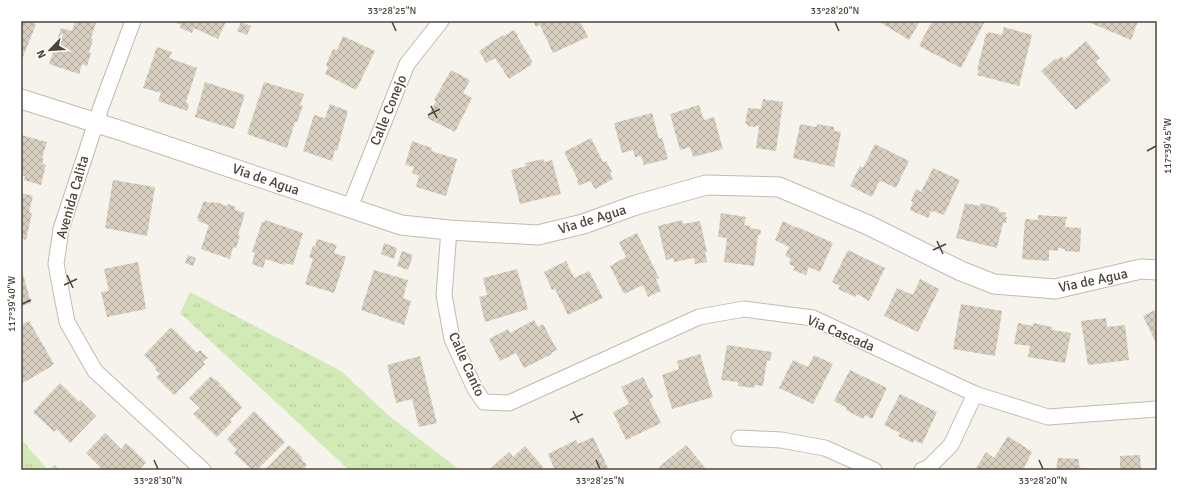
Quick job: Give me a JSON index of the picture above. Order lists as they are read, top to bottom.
{
  "streets": {
    "street": [
      "Calle Conejo",
      "Via de Agua",
      "Avenida Calita",
      "Via Cascada",
      "Calle Canto"
    ]
  },
  "crossings": [
    ["Calle Conejo", "Via de Agua"],
    ["Via de Agua", "Avenida Calita"],
    ["Via de Agua", "Calle Canto"],
    ["Via Cascada", "Calle Canto"]
  ],
  "north": "bottom left",
  "coordinates": [
    "33°28'25\"N",
    "33°28'20\"N",
    "117°39'45\"W",
    "117°39'40\"W",
    "33°28'30\"N"
  ]
}
